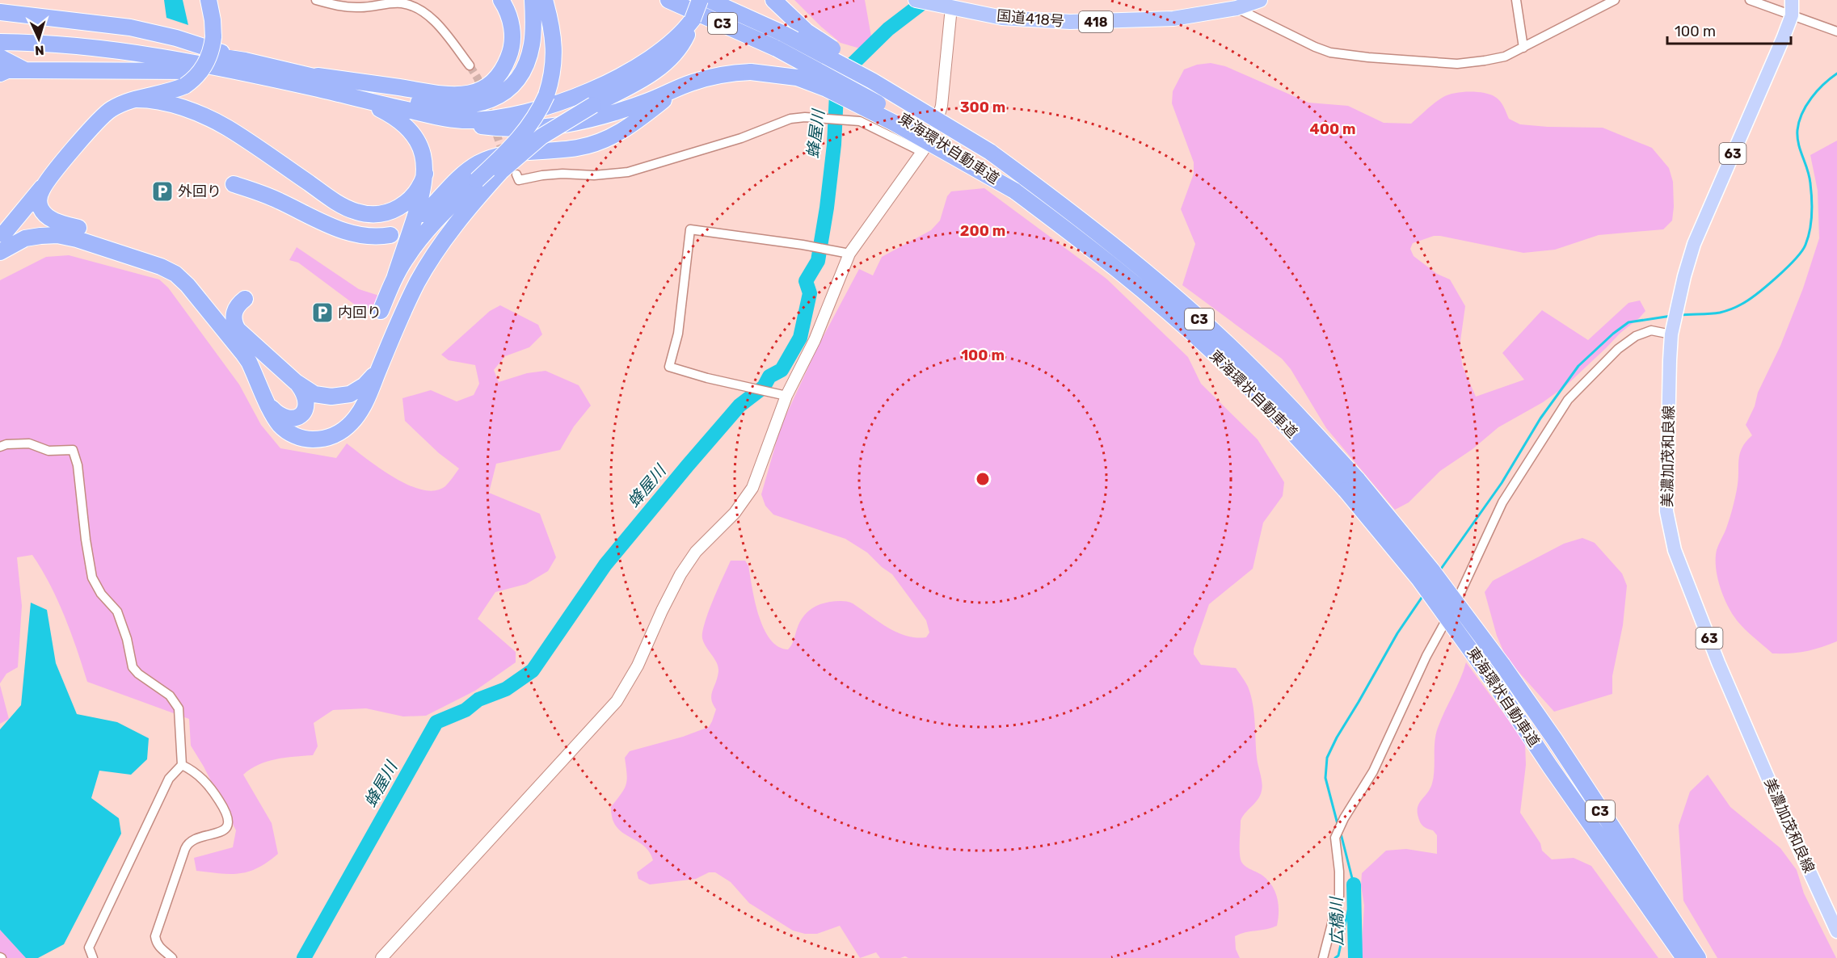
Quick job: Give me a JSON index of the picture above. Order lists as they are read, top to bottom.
{
  "streets": {
    "highway": [
      "国道418号",
      "418",
      "C3",
      "東海環状自動車道"
    ],
    "main road": ["63", "美濃加茂和良線"]
  },
  "water": ["蜂屋川", "広橋川"],
  "places": {
    "parking": ["外回り", "内回り"]
  },
  "scale_bar": "100 m",
  "north": "bottom",
  "rings": [
    "300 m",
    "400 m",
    "200 m",
    "100 m"
  ]
}
